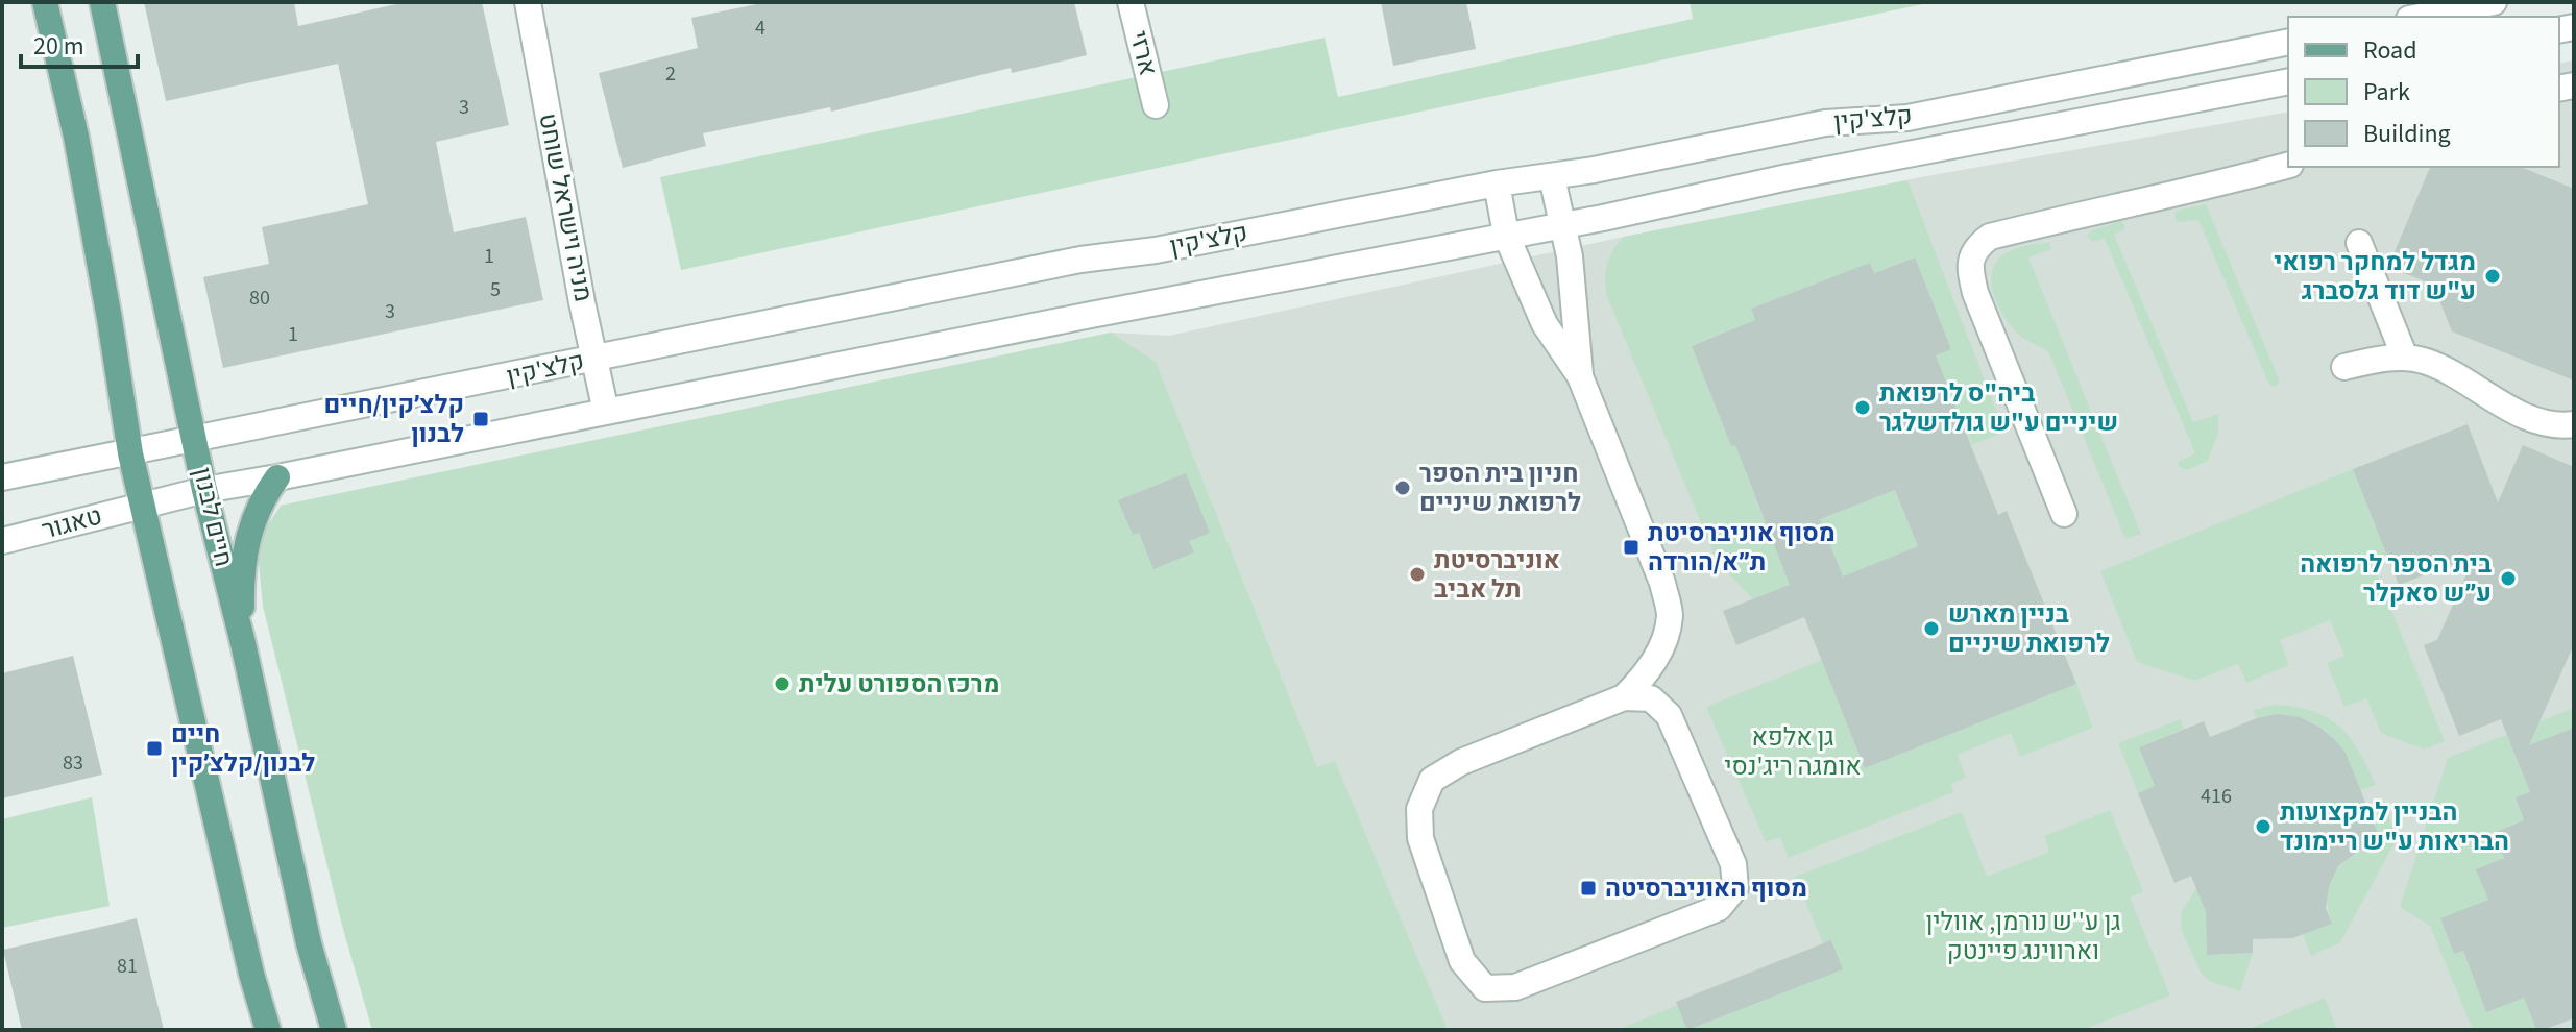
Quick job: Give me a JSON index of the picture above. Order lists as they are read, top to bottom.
{
  "streets": {
    "main road": ["חיים לבנון"],
    "street": [
      "ארזי",
      "קלצ'קין",
      "מניה וישראל שוחט",
      "טאגור"
    ]
  },
  "crossings": [
    ["קלצ'קין", "מניה וישראל שוחט"],
    ["קלצ'קין", "חיים לבנון"],
    ["קלצ'קין", "טאגור"]
  ],
  "parks": ["גן אלפא אומגה ריג'נסי", "גן ע''ש נורמן, אוולין וארווינג פיינטק"],
  "places": {
    "other": [
      "מגדל למחקר רפואי ע\"ש דוד גלסברג",
      "ביה\"ס לרפואת שיניים ע\"ש גולדשלגר",
      "חניון בית הספר לרפואת שיניים",
      "אוניברסיטת תל אביב",
      "בית הספר לרפואה ע״ש סאקלר",
      "בניין מארש לרפואת שיניים",
      "מרכז הספורט עלית",
      "הבניין למקצועות הבריאות ע\"ש ריימונד"
    ],
    "transit": [
      "קלצ׳קין/חיים לבנון",
      "מסוף אוניברסיטת ת״א/הורדה",
      "חיים לבנון/קלצ׳קין",
      "מסוף האוניברסיטה"
    ]
  },
  "house_numbers": [
    "4",
    "2",
    "3",
    "1",
    "5",
    "80",
    "3",
    "1",
    "83",
    "416",
    "81"
  ],
  "legend": ["Road", "Park", "Building"],
  "scale_bar": "20 m"
}
